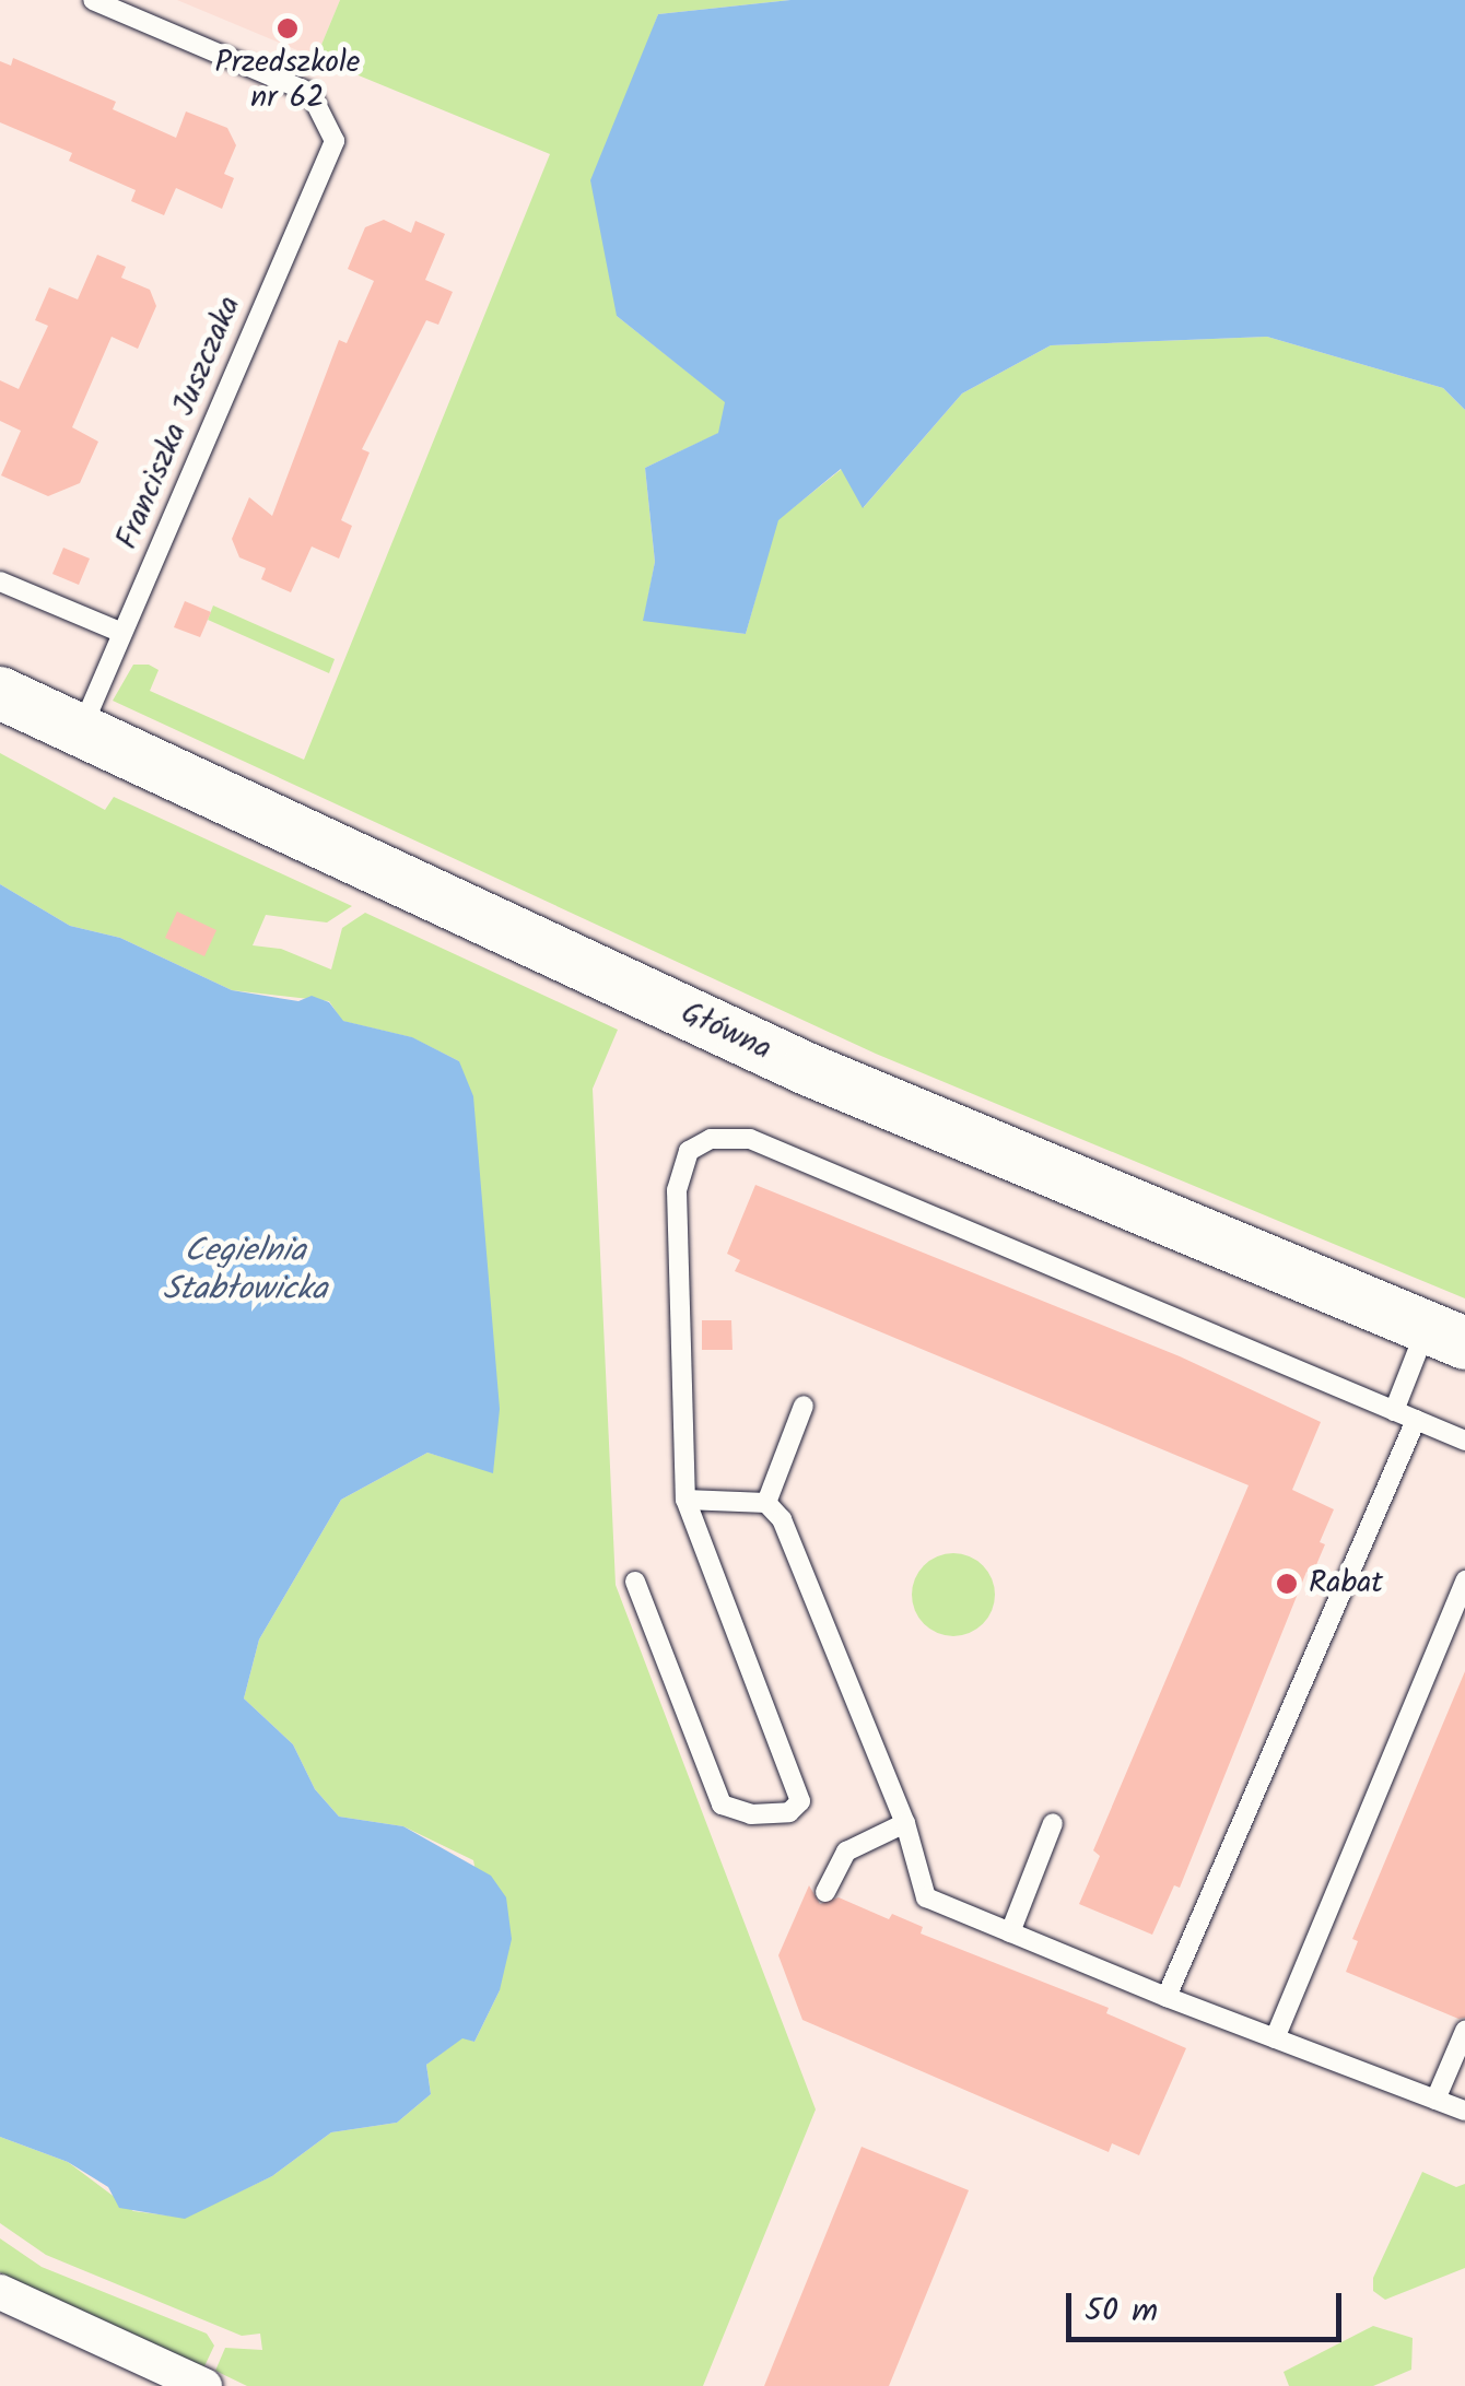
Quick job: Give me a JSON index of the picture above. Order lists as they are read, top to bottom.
{
  "streets": {
    "street": ["Główna"],
    "lane": ["Franciszka Juszczaka"]
  },
  "crossings": [
    ["Franciszka Juszczaka", "Główna"]
  ],
  "water": ["Cegielnia Stabłowicka"],
  "places": ["Przedszkole nr 62", "Rabat"],
  "scale_bar": "50 m"
}
